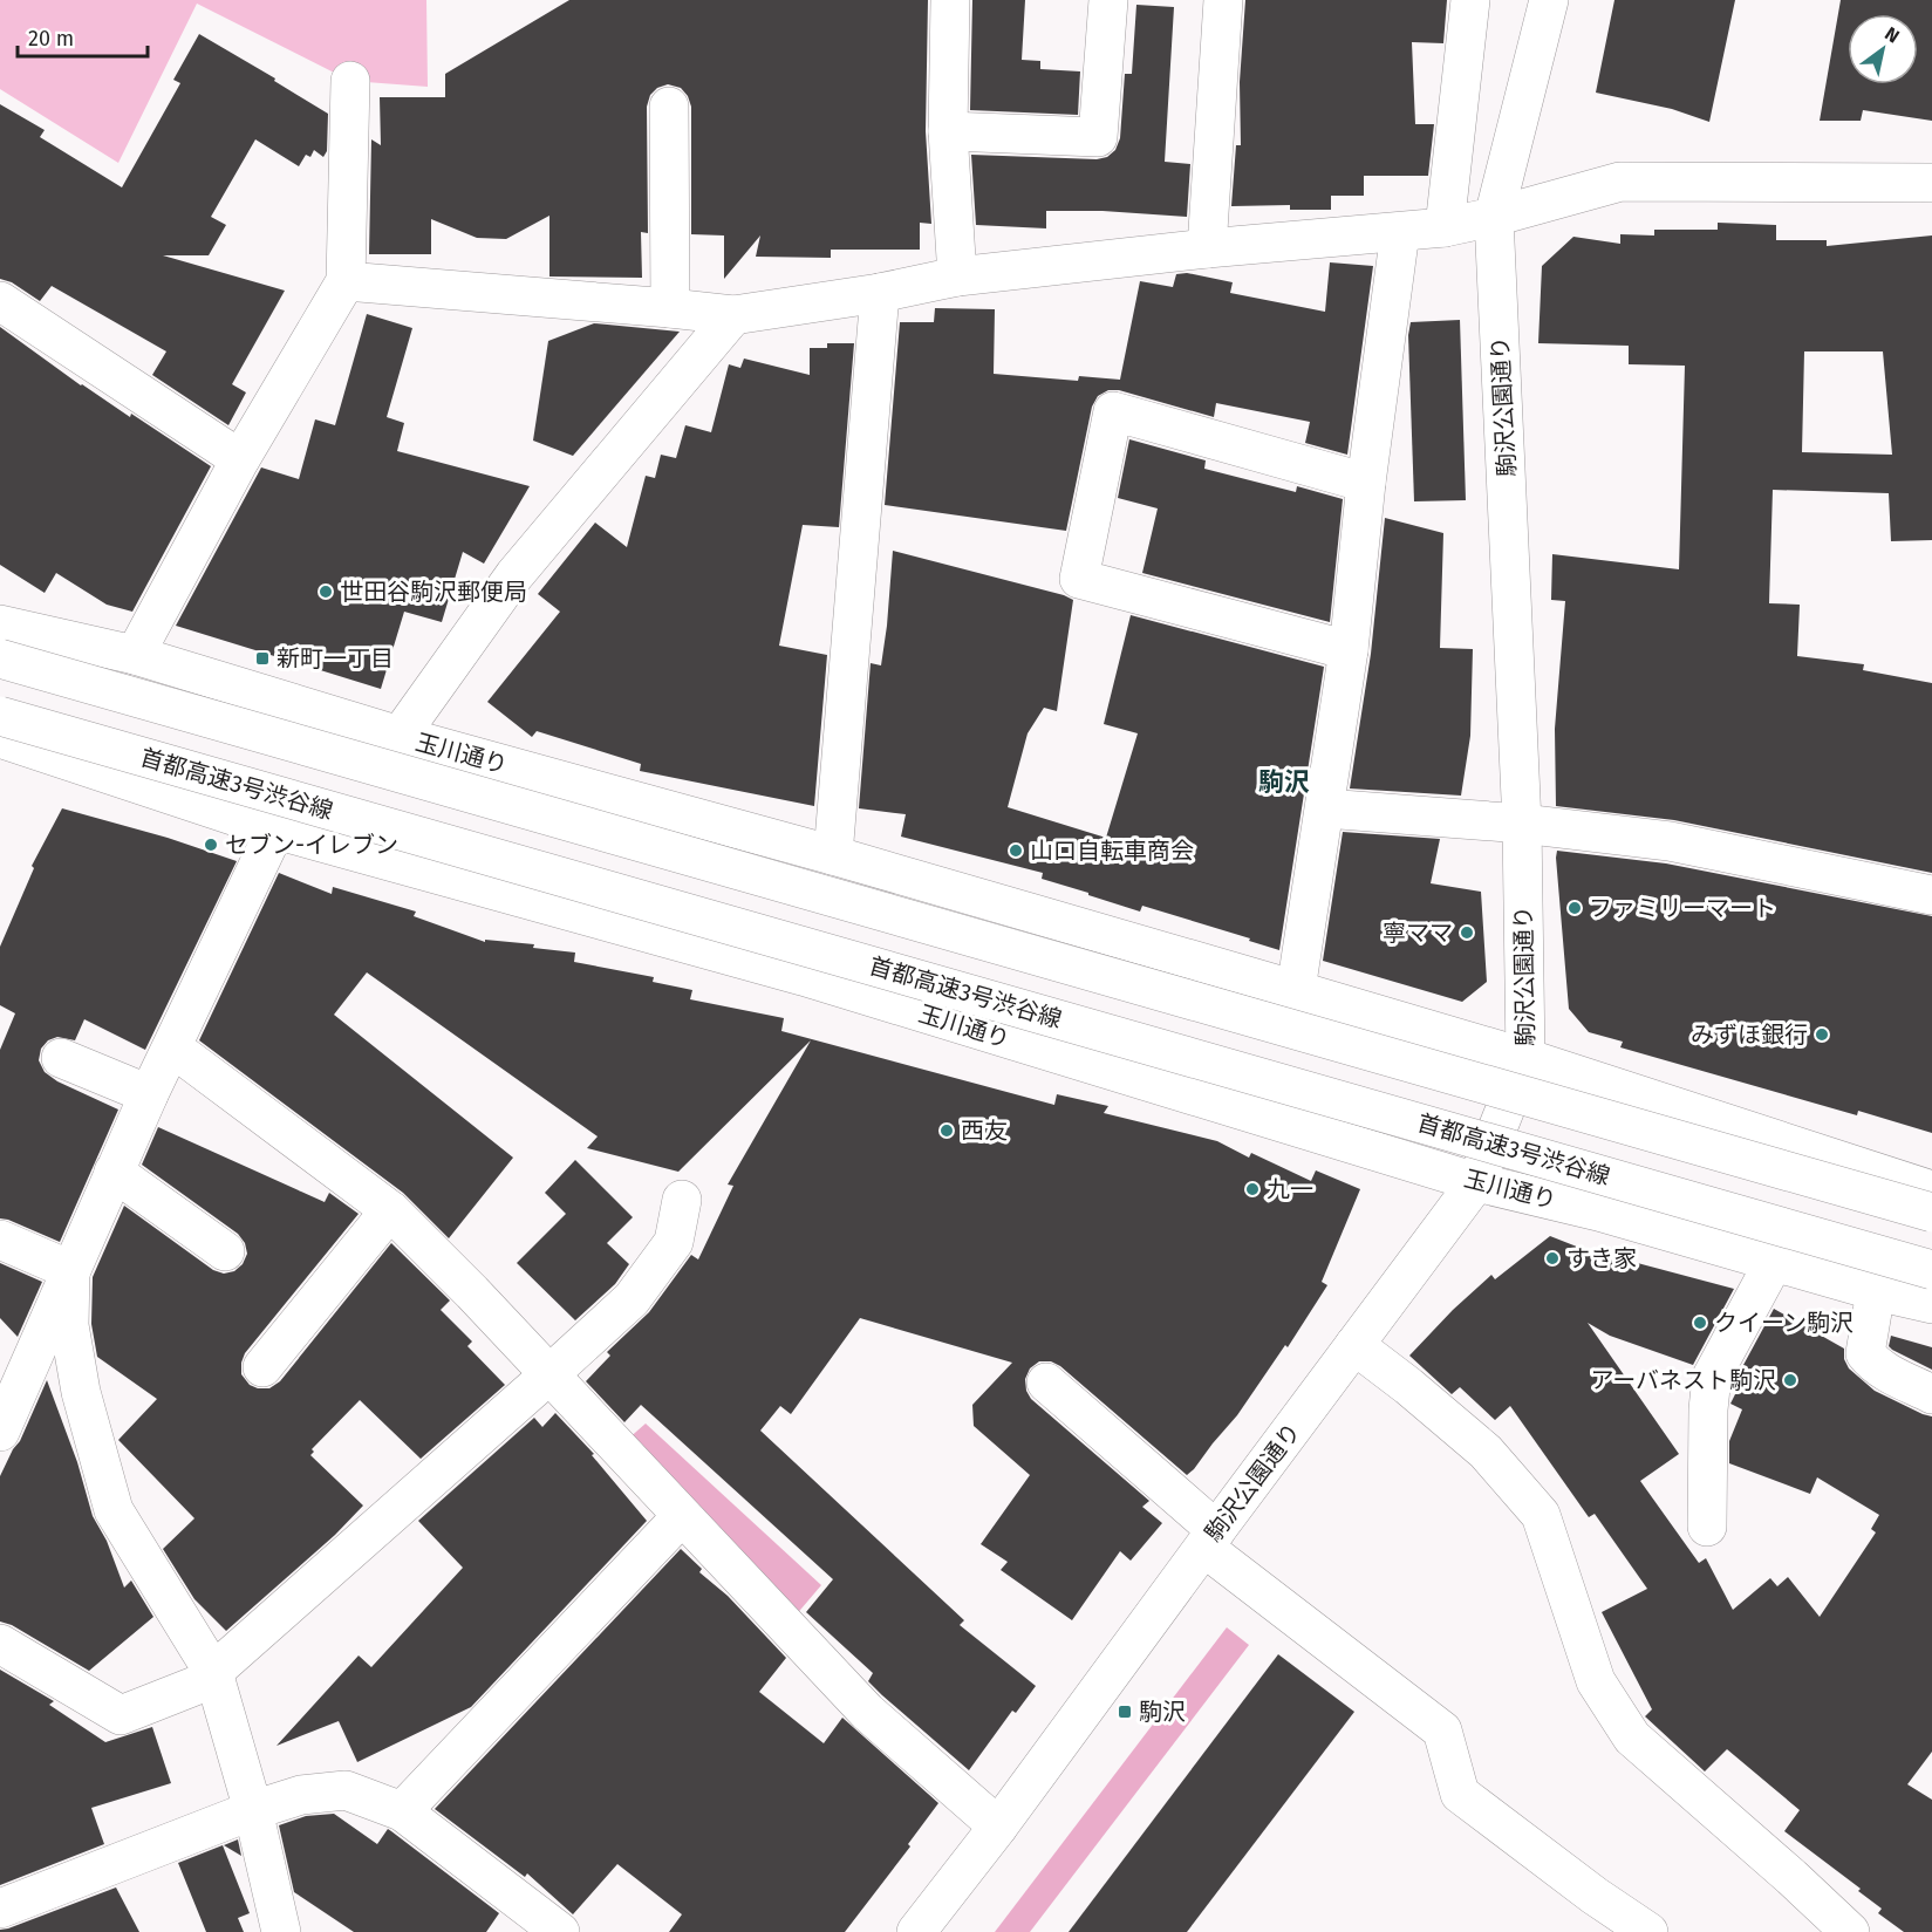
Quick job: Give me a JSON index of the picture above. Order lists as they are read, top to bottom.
{
  "streets": {
    "main road": ["駒沢公園通り", "玉川通り", "首都高速3号渋谷線"]
  },
  "crossings": [
    ["駒沢公園通り", "玉川通り"]
  ],
  "districts": ["駒沢"],
  "places": {
    "other": [
      "世田谷駒沢郵便局",
      "セブン-イレブン",
      "山口自転車商会",
      "ファミリーマート",
      "寧ママ",
      "みずほ銀行",
      "西友",
      "九一",
      "すき家",
      "クイーン駒沢",
      "アーバネスト駒沢"
    ],
    "transit": ["新町一丁目", "駒沢"]
  },
  "scale_bar": "20 m",
  "north": "top right"
}
